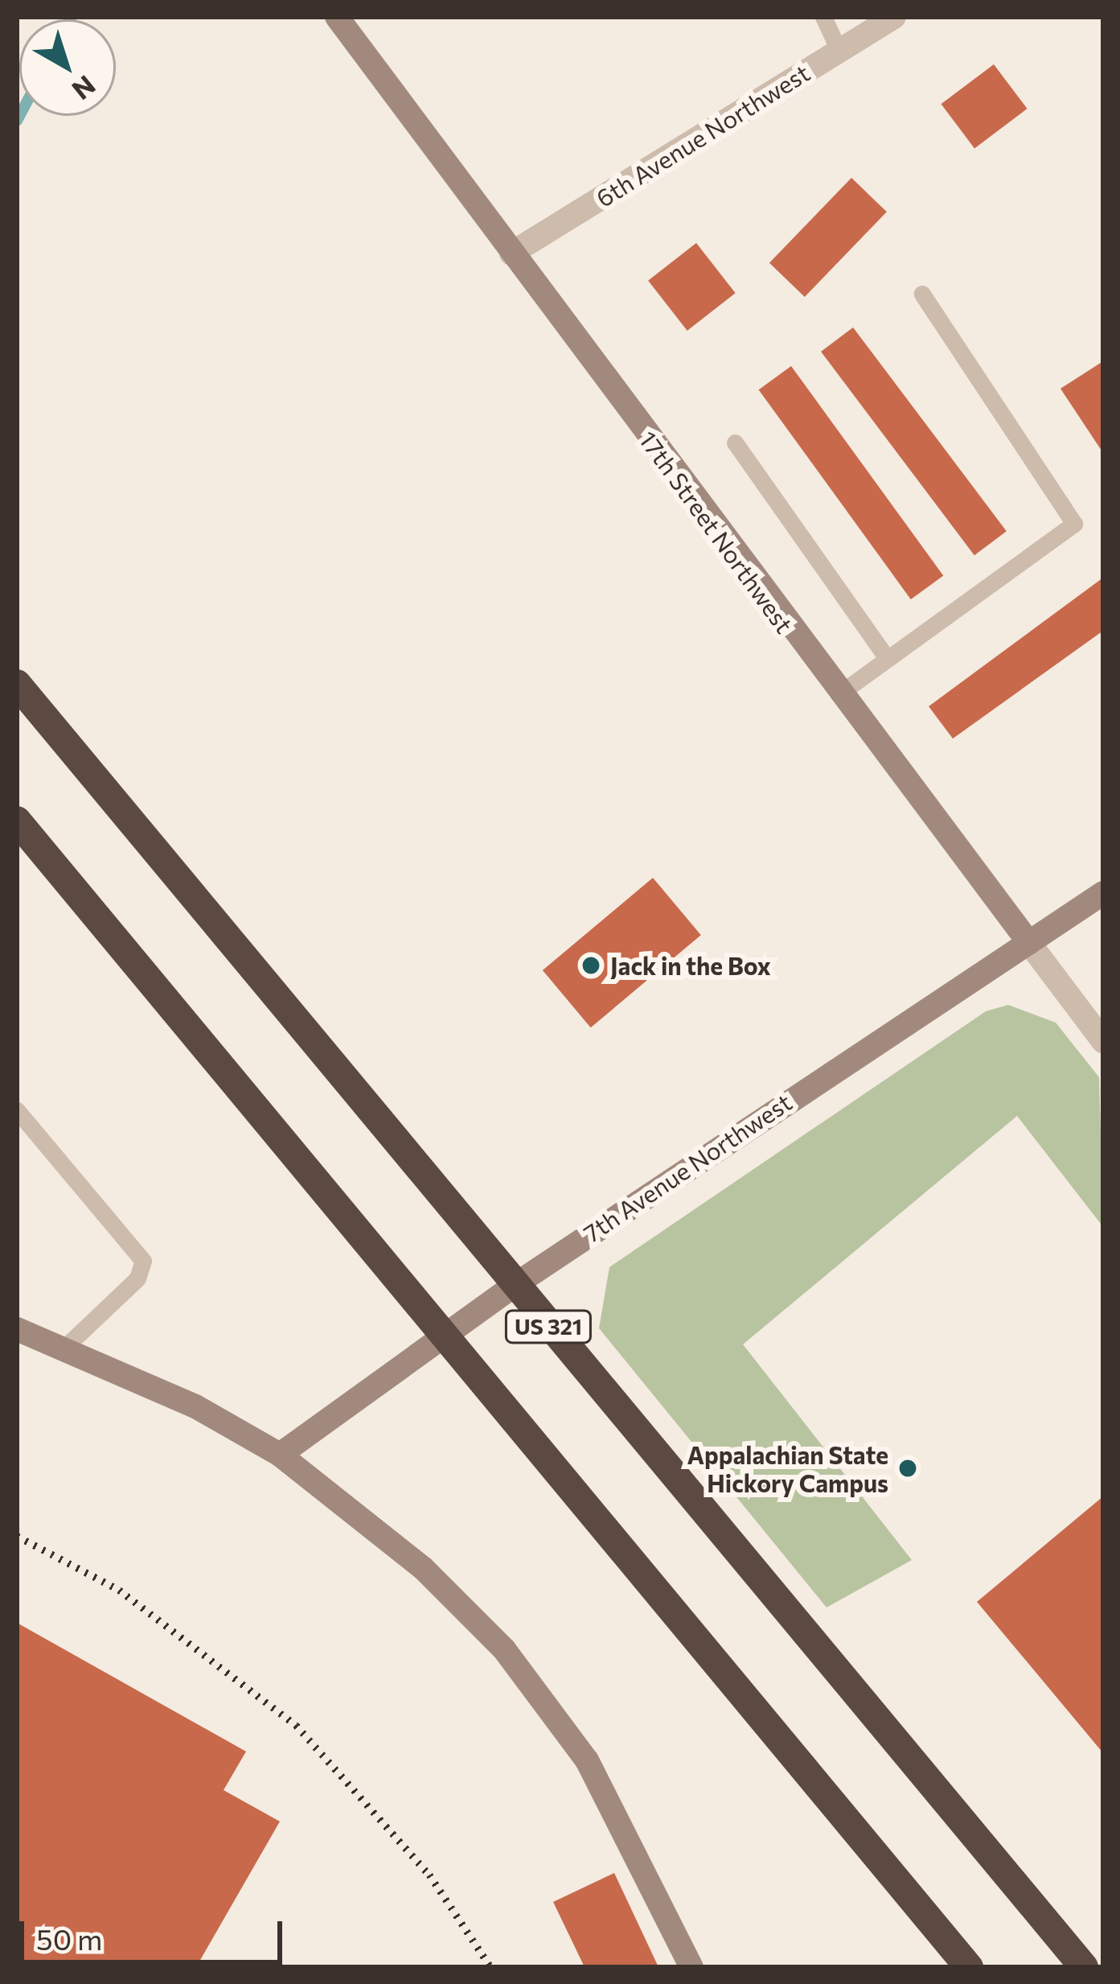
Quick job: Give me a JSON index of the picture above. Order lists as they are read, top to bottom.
{
  "streets": {
    "highway": ["US 321"],
    "street": ["6th Avenue Northwest", "17th Street Northwest", "7th Avenue Northwest"]
  },
  "crossings": [
    ["6th Avenue Northwest", "17th Street Northwest"],
    ["17th Street Northwest", "7th Avenue Northwest"],
    ["7th Avenue Northwest", "US 321"]
  ],
  "places": ["Jack in the Box", "Appalachian State Hickory Campus"],
  "scale_bar": "50 m",
  "north": "bottom right"
}
